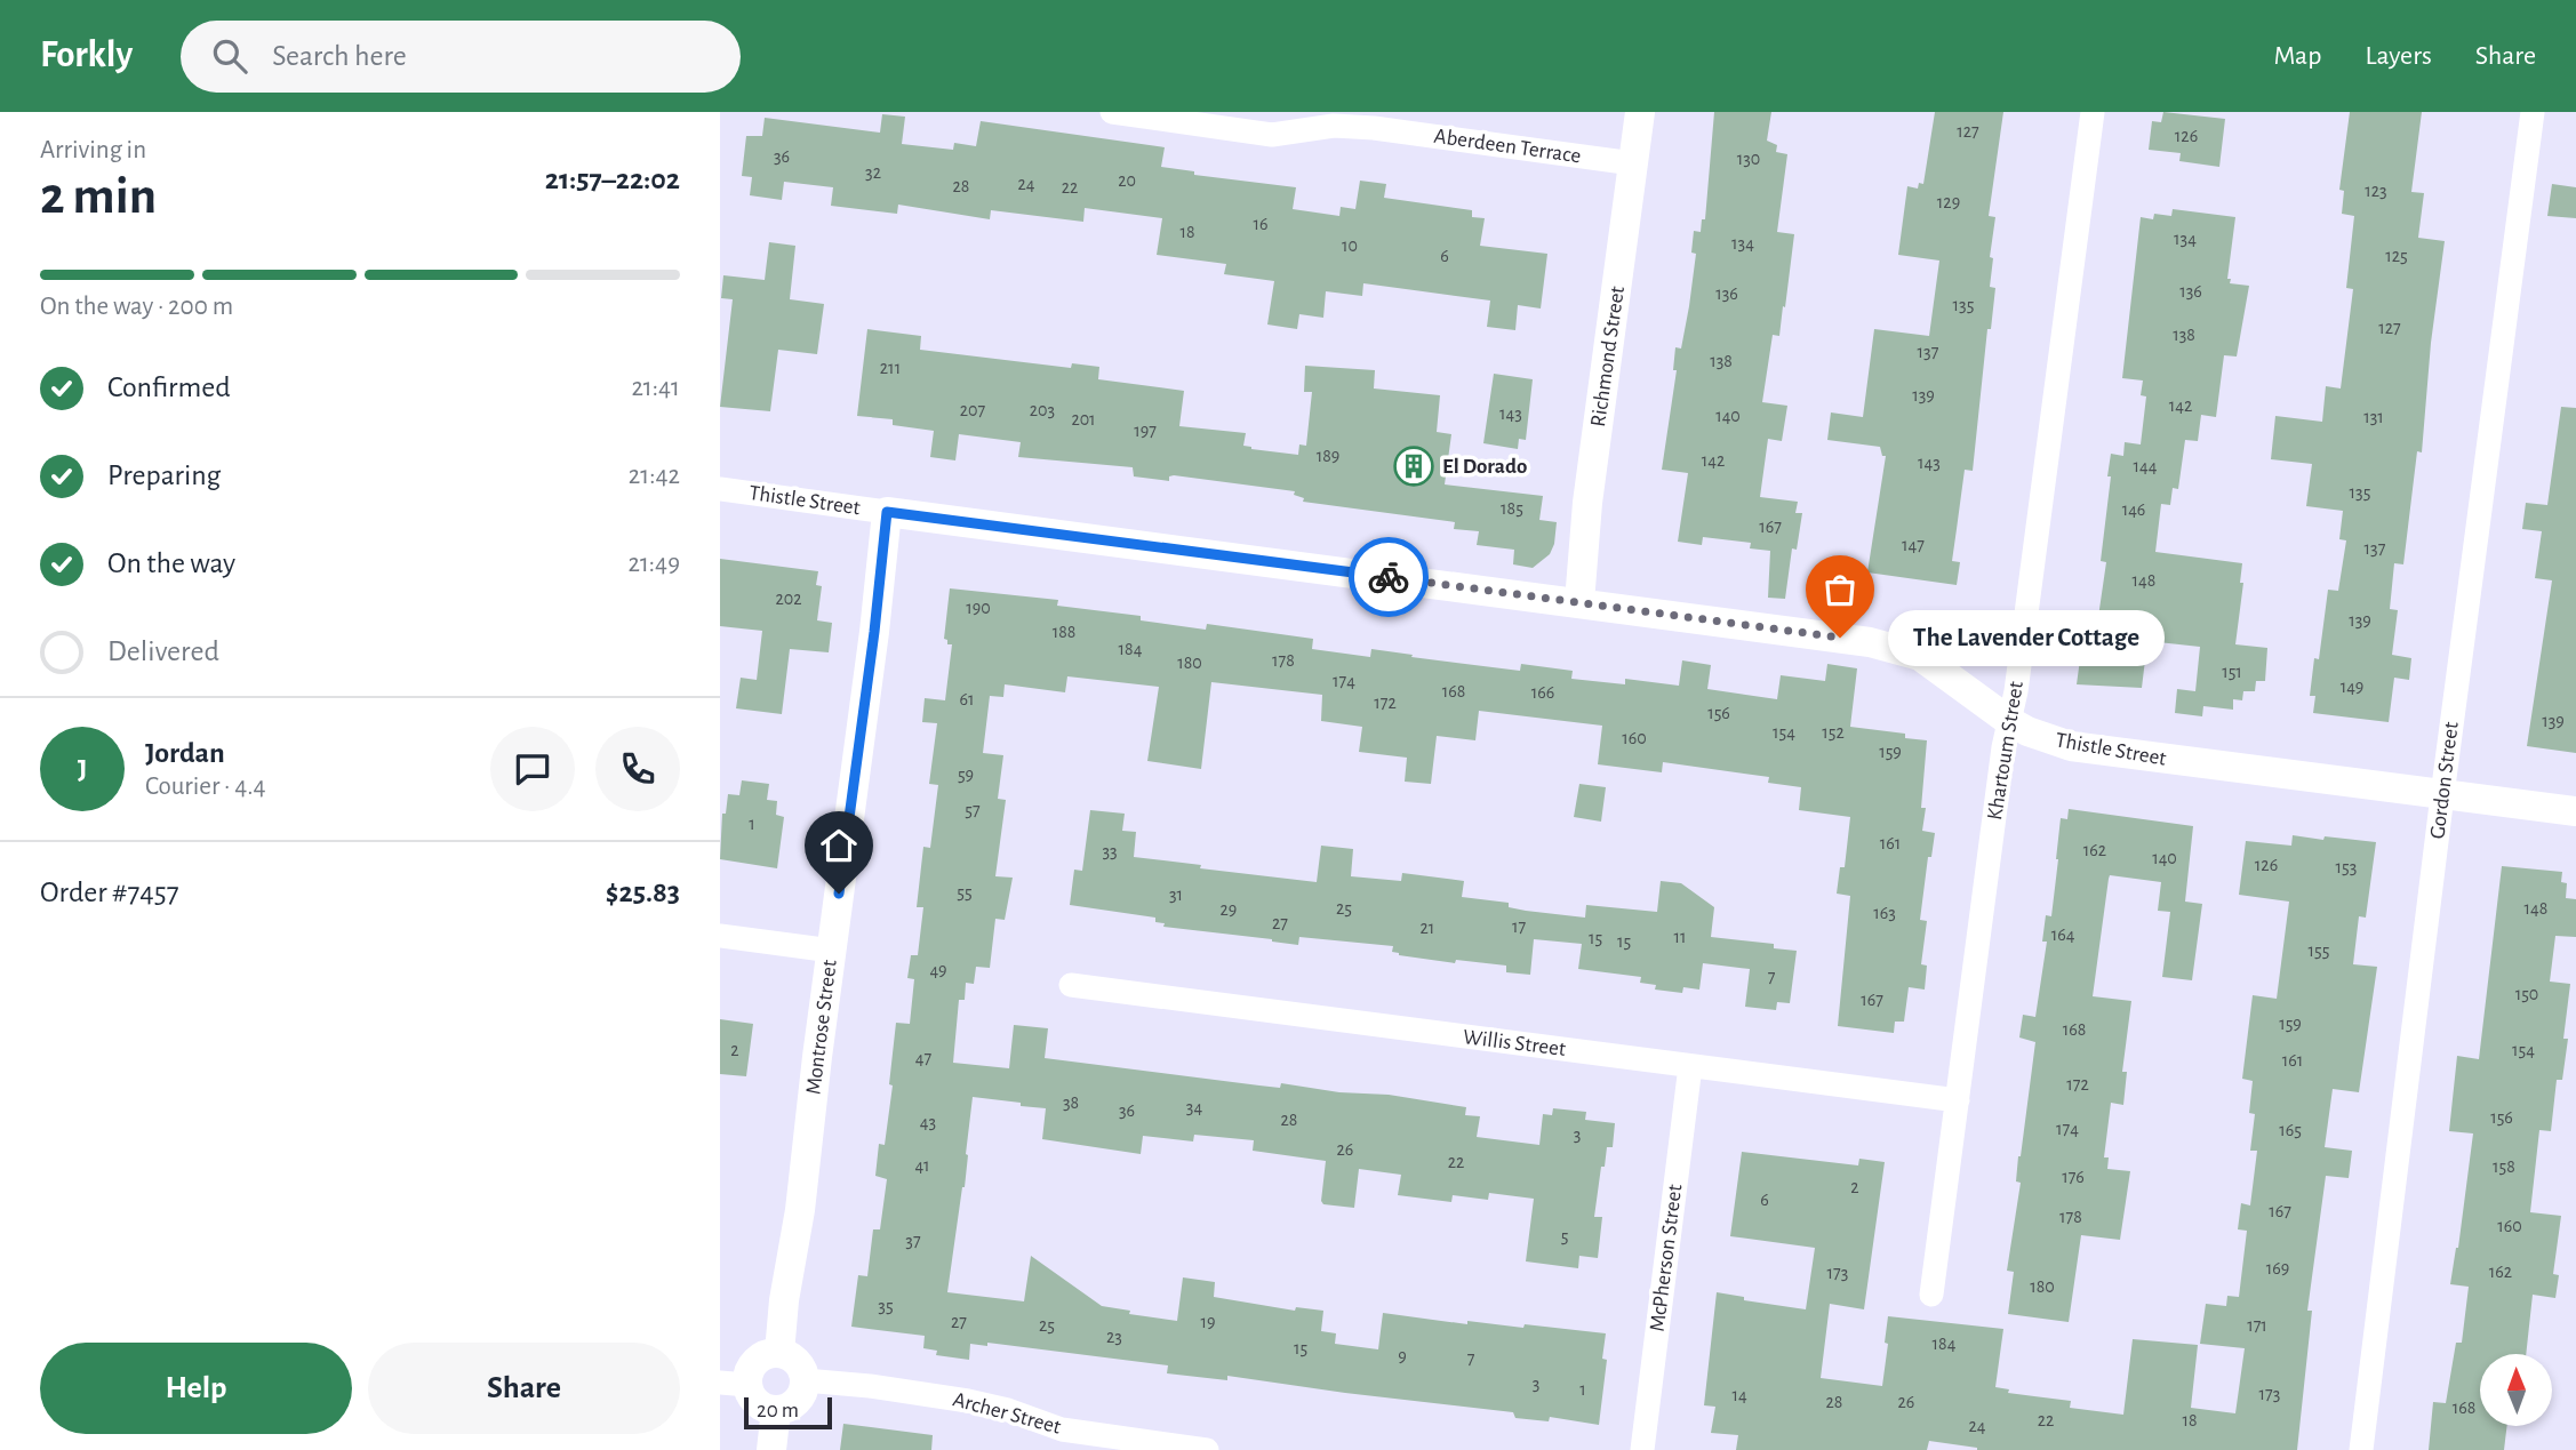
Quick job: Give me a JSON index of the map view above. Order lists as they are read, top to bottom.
{
  "streets": {
    "street": [
      "Aberdeen Terrace",
      "Richmond Street",
      "Thistle Street",
      "Khartoum Street",
      "Gordon Street",
      "Montrose Street",
      "Willis Street",
      "McPherson Street",
      "Archer Street"
    ]
  },
  "crossings": [
    ["Aberdeen Terrace", "Richmond Street"],
    ["Richmond Street", "Thistle Street"],
    ["Thistle Street", "Khartoum Street"],
    ["Thistle Street", "Gordon Street"],
    ["Thistle Street", "Montrose Street"],
    ["Khartoum Street", "Willis Street"],
    ["Montrose Street", "Archer Street"],
    ["Willis Street", "McPherson Street"]
  ],
  "places": {
    "building": ["El Dorado"],
    "other": ["The Lavender Cottage"]
  },
  "house_numbers": [
    "127",
    "126",
    "36",
    "130",
    "32",
    "20",
    "24",
    "28",
    "22",
    "123",
    "129",
    "16",
    "18",
    "134",
    "134",
    "10",
    "6",
    "125",
    "136",
    "136",
    "135",
    "127",
    "138",
    "137",
    "138",
    "211",
    "139",
    "142",
    "207",
    "203",
    "143",
    "140",
    "131",
    "201",
    "197",
    "189",
    "142",
    "143",
    "144",
    "135",
    "185",
    "146",
    "167",
    "147",
    "137",
    "148",
    "202",
    "190",
    "139",
    "188",
    "184",
    "178",
    "180",
    "151",
    "174",
    "149",
    "168",
    "166",
    "61",
    "172",
    "156",
    "139",
    "154",
    "152",
    "160",
    "159",
    "59",
    "57",
    "1",
    "161",
    "162",
    "33",
    "140",
    "126",
    "153",
    "55",
    "31",
    "25",
    "148",
    "29",
    "163",
    "27",
    "17",
    "21",
    "164",
    "11",
    "15",
    "15",
    "155",
    "49",
    "7",
    "150",
    "167",
    "159",
    "168",
    "2",
    "154",
    "47",
    "161",
    "172",
    "38",
    "34",
    "36",
    "156",
    "28",
    "43",
    "174",
    "165",
    "3",
    "26",
    "22",
    "41",
    "158",
    "176",
    "2",
    "6",
    "167",
    "178",
    "160",
    "5",
    "37",
    "169",
    "162",
    "173",
    "180",
    "35",
    "27",
    "19",
    "25",
    "171",
    "23",
    "184",
    "15",
    "9",
    "7",
    "3",
    "1",
    "173",
    "14",
    "28",
    "26",
    "168",
    "22",
    "18",
    "24"
  ],
  "scale_bar": "20 m",
  "north": "top",
  "page": {
    "header": "Forkly",
    "search": "Search here",
    "nav": ["Map", "Layers", "Share"],
    "heading": ["2 min", "Arriving in", "21:57–22:02"],
    "panel": [
      "Jordan",
      "Courier · 4.4",
      "Order #7457",
      "$25.83"
    ],
    "bar": "On the way · 200 m",
    "list": [
      ["Confirmed", "21:41"],
      ["Preparing", "21:42"],
      ["On the way", "21:49"],
      "Delivered"
    ],
    "bubble": "The Lavender Cottage",
    "round": "J",
    "buttons": ["Help", "Share"],
    "scale": "20 m"
  }
}
